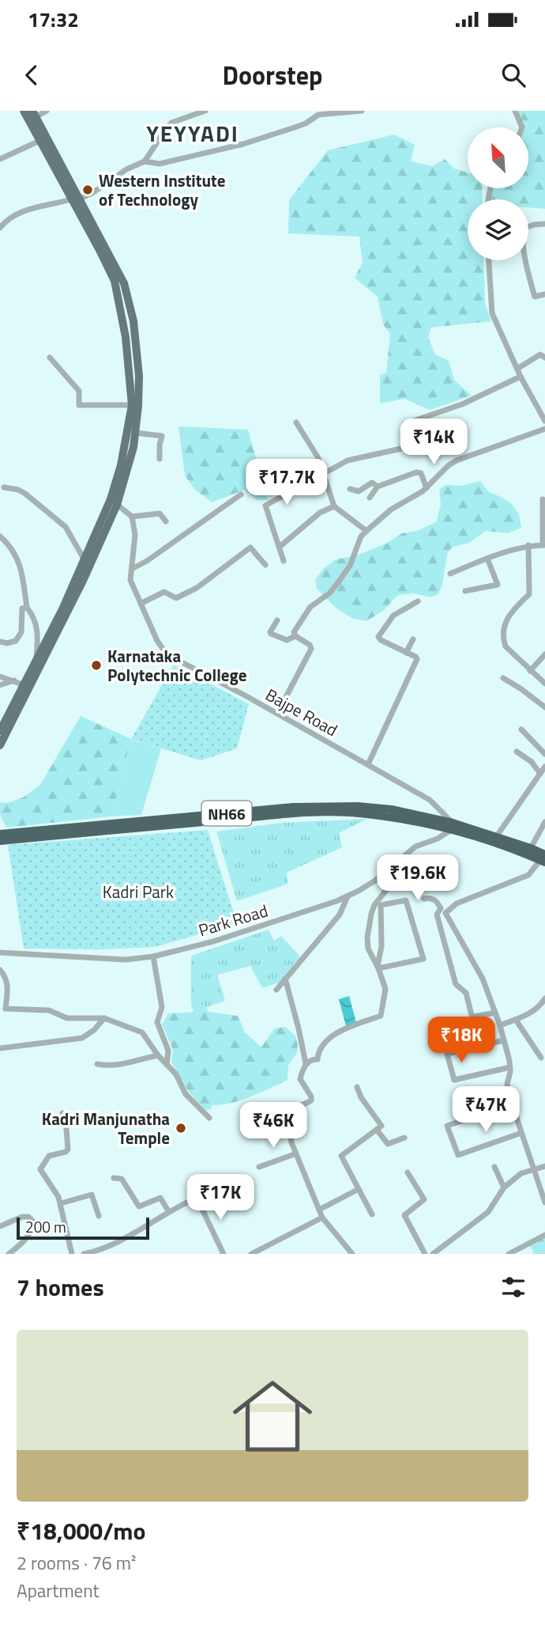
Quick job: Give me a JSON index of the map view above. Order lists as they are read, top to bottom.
{
  "streets": {
    "highway": ["NH66"],
    "street": ["Bajpe Road", "Park Road"]
  },
  "crossings": [
    ["Bajpe Road", "NH66"],
    ["Bajpe Road", "Park Road"],
    ["NH66", "Park Road"]
  ],
  "districts": ["YEYYADI"],
  "parks": ["Kadri Park"],
  "places": ["Western Institute of Technology", "Karnataka Polytechnic College", "Kadri Manjunatha Temple"],
  "scale_bar": "200 m",
  "north": "top left",
  "page": {
    "status": "17:32",
    "header": "Doorstep",
    "price": [
      "₹14K",
      "₹17.7K",
      "₹19.6K",
      "₹18K",
      "₹47K",
      "₹46K",
      "₹17K"
    ],
    "scale": "200 m",
    "heading": "7 homes",
    "list": [
      {
        "name": "₹18,000/mo",
        "note": "2 rooms · 76 m² · Apartment"
      }
    ]
  }
}
